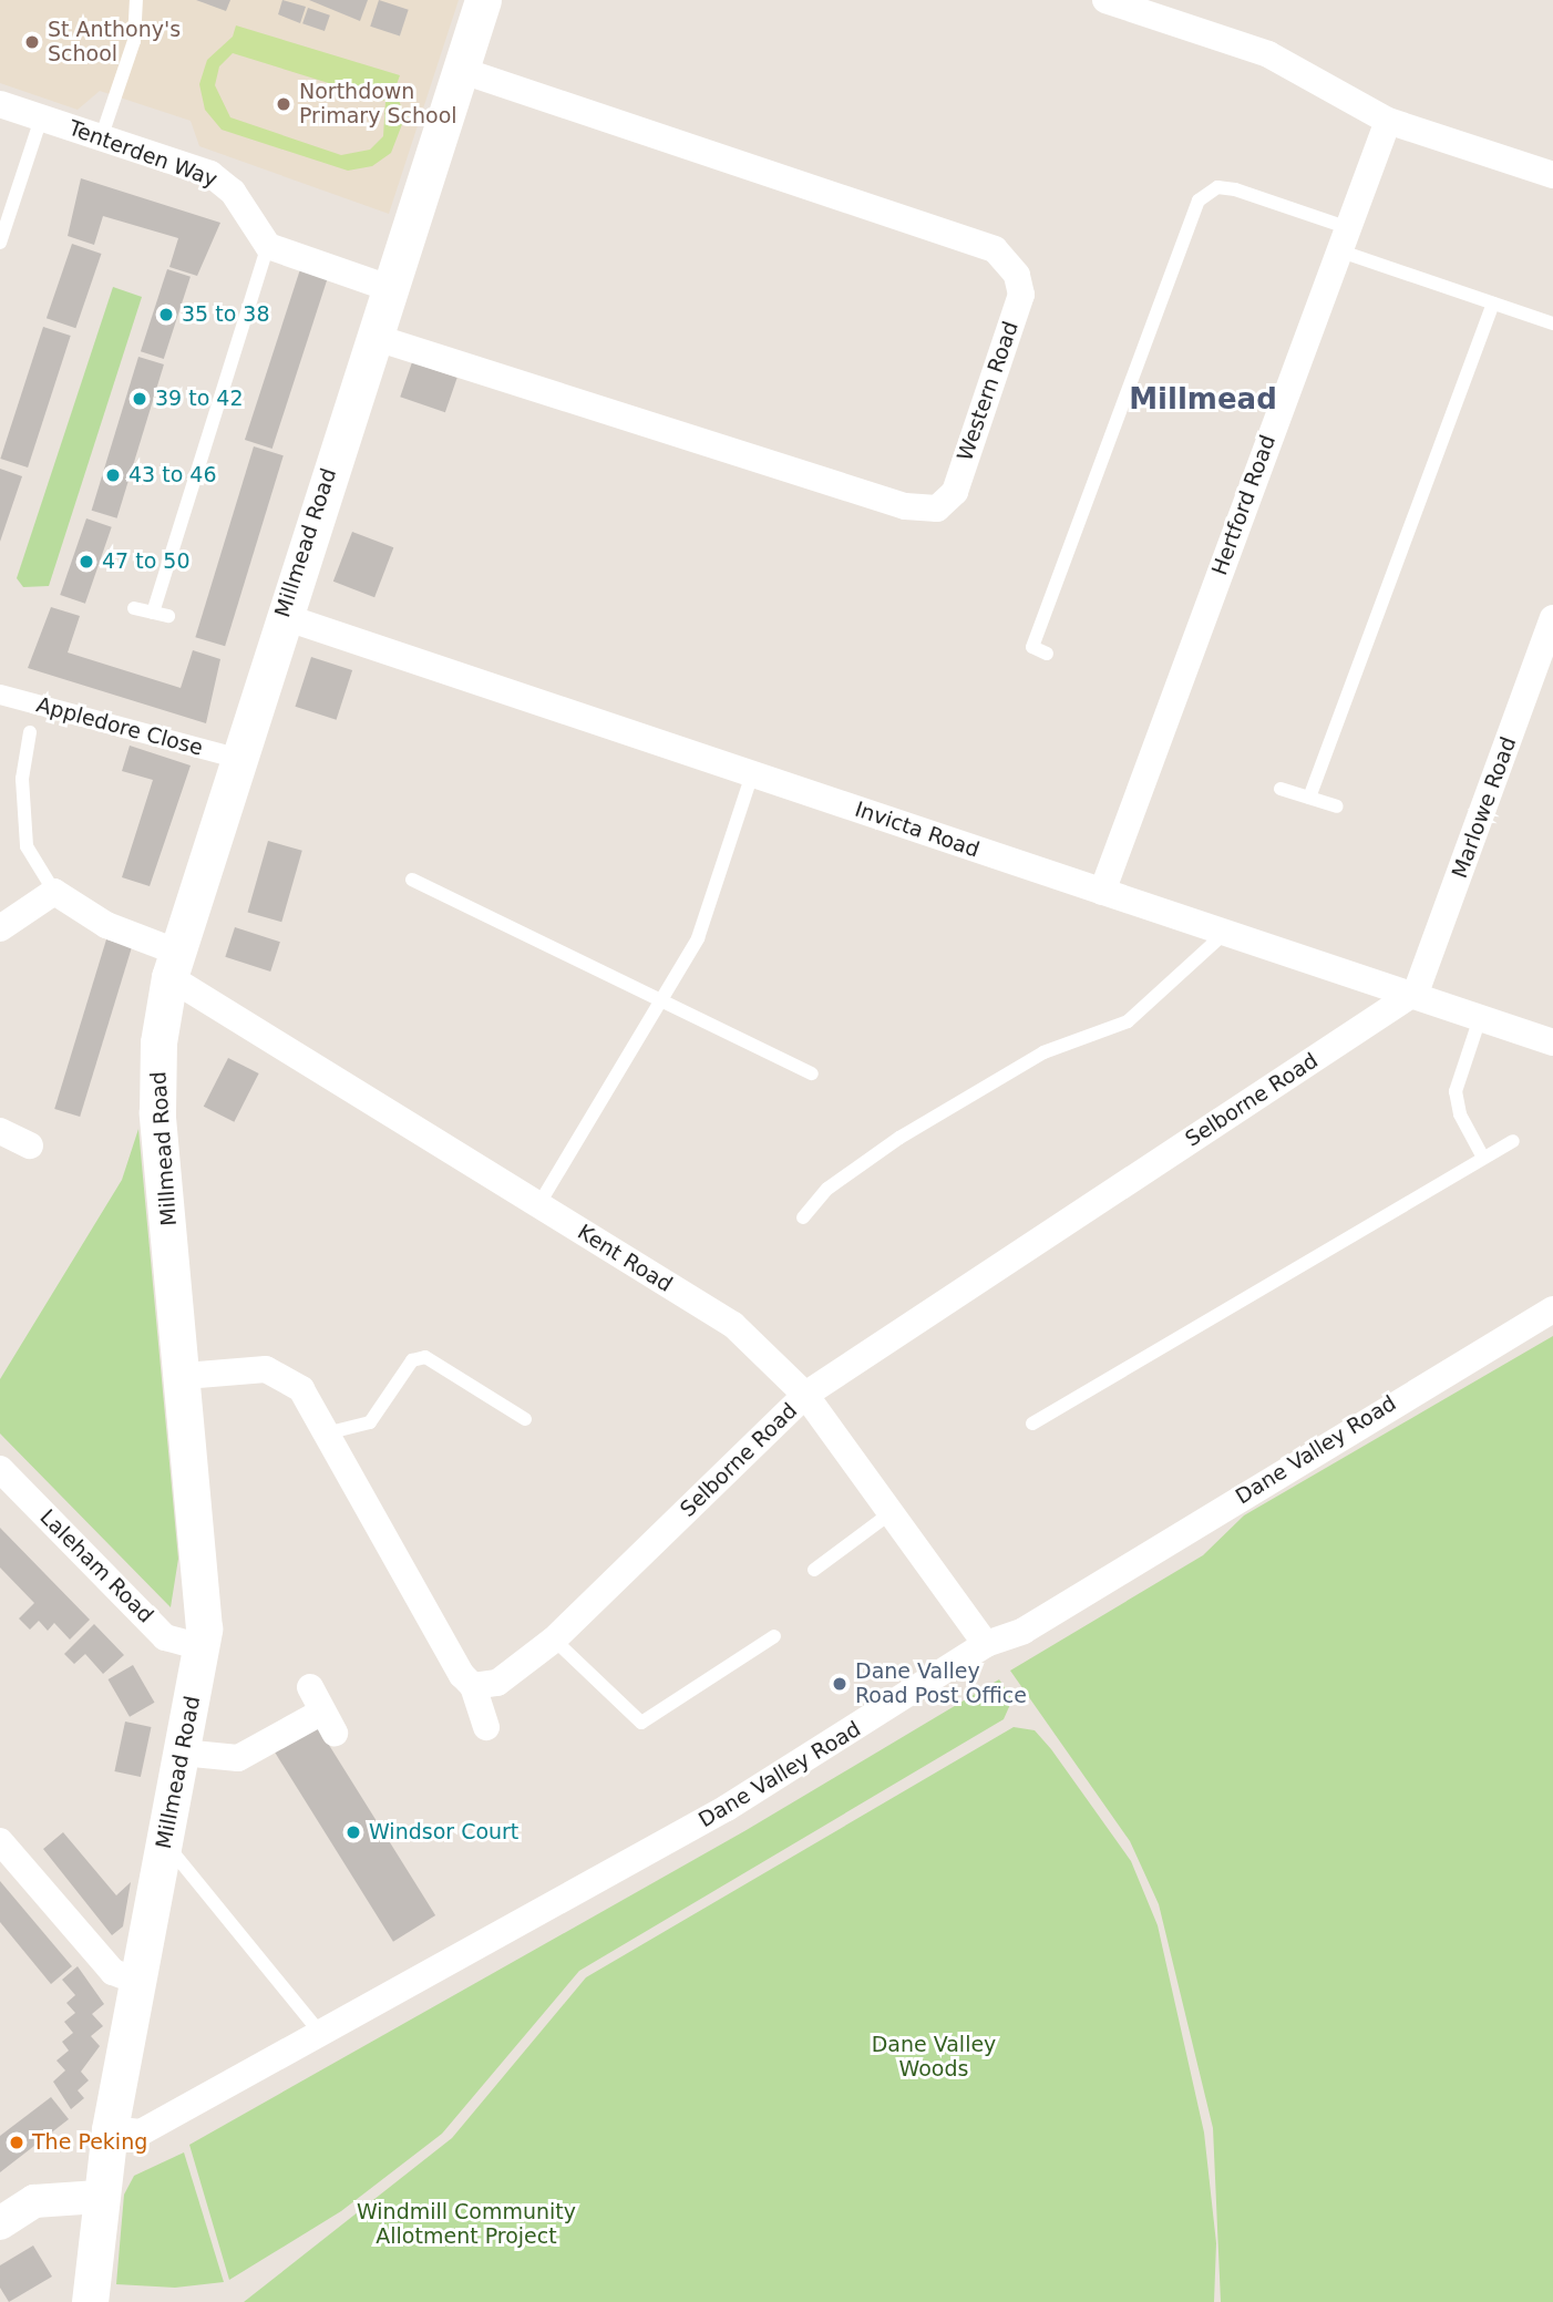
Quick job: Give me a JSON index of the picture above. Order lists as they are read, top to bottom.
{
  "streets": {
    "main road": ["Millmead Road"],
    "street": [
      "Tenterden Way",
      "Western Road",
      "Hertford Road",
      "Appledore Close",
      "Marlowe Road",
      "Invicta Road",
      "Selborne Road",
      "Kent Road",
      "Dane Valley Road",
      "Laleham Road"
    ]
  },
  "crossings": [
    ["Western Road", "Millmead Road"],
    ["Hertford Road", "Invicta Road"],
    ["Millmead Road", "Appledore Close"],
    ["Millmead Road", "Invicta Road"],
    ["Millmead Road", "Kent Road"],
    ["Millmead Road", "Dane Valley Road"],
    ["Millmead Road", "Laleham Road"],
    ["Marlowe Road", "Invicta Road"],
    ["Marlowe Road", "Selborne Road"],
    ["Invicta Road", "Selborne Road"],
    ["Selborne Road", "Kent Road"],
    ["Kent Road", "Dane Valley Road"]
  ],
  "districts": ["Millmead"],
  "parks": ["Dane Valley Woods", "Windmill Community Allotment Project"],
  "places": [
    "St Anthony's School",
    "Northdown Primary School",
    "35 to 38",
    "39 to 42",
    "43 to 46",
    "47 to 50",
    "Dane Valley Road Post Office",
    "Windsor Court",
    "The Peking"
  ]
}
